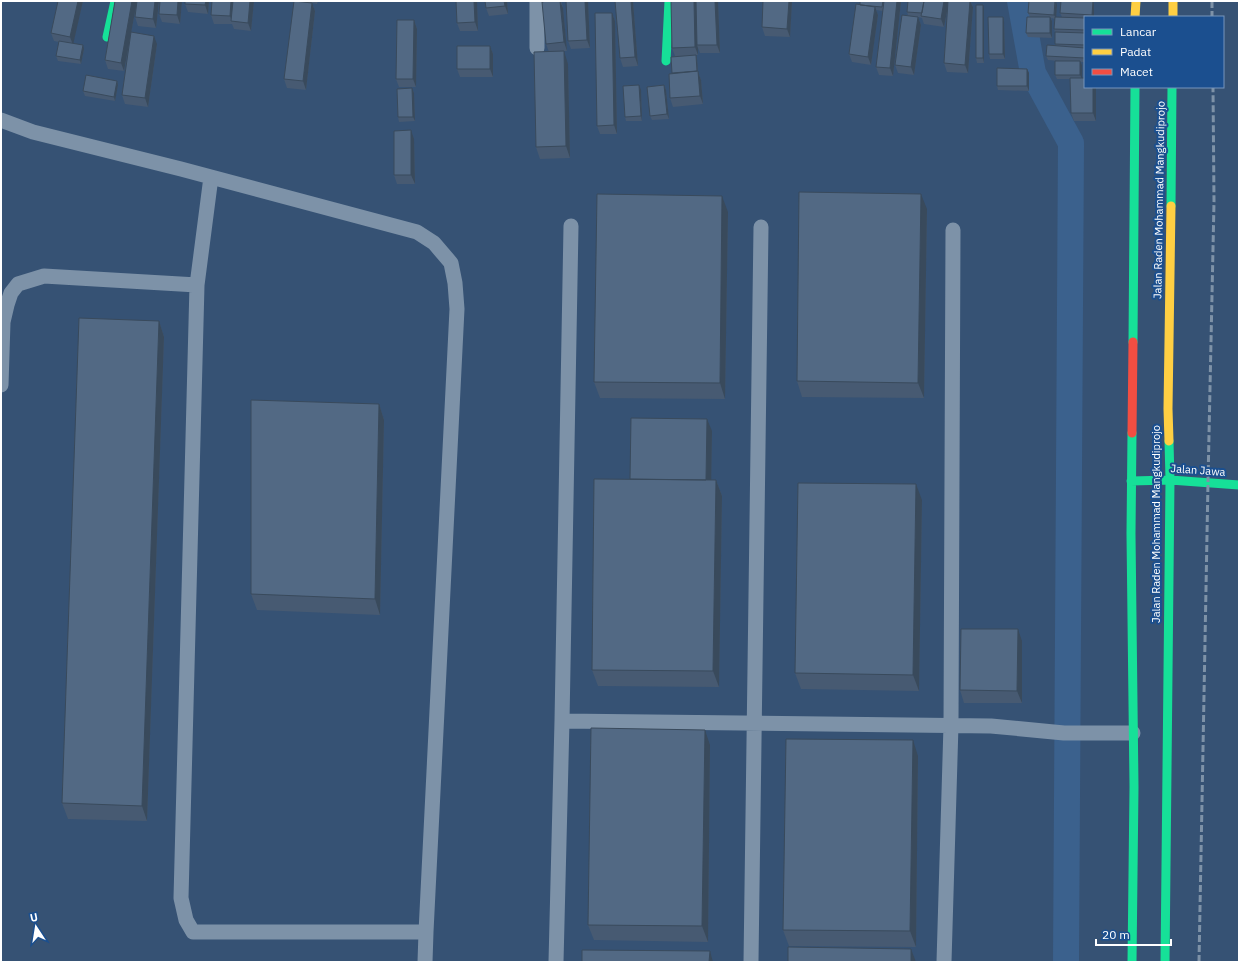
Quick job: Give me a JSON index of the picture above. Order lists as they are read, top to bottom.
{
  "streets": {
    "main road": ["Jalan Raden Mohammad Mangkudiprojo", "Jalan Jawa"]
  },
  "crossings": [
    ["Jalan Raden Mohammad Mangkudiprojo", "Jalan Jawa"]
  ],
  "legend": ["Lancar", "Padat", "Macet"],
  "scale_bar": "20 m",
  "north": "top"
}
